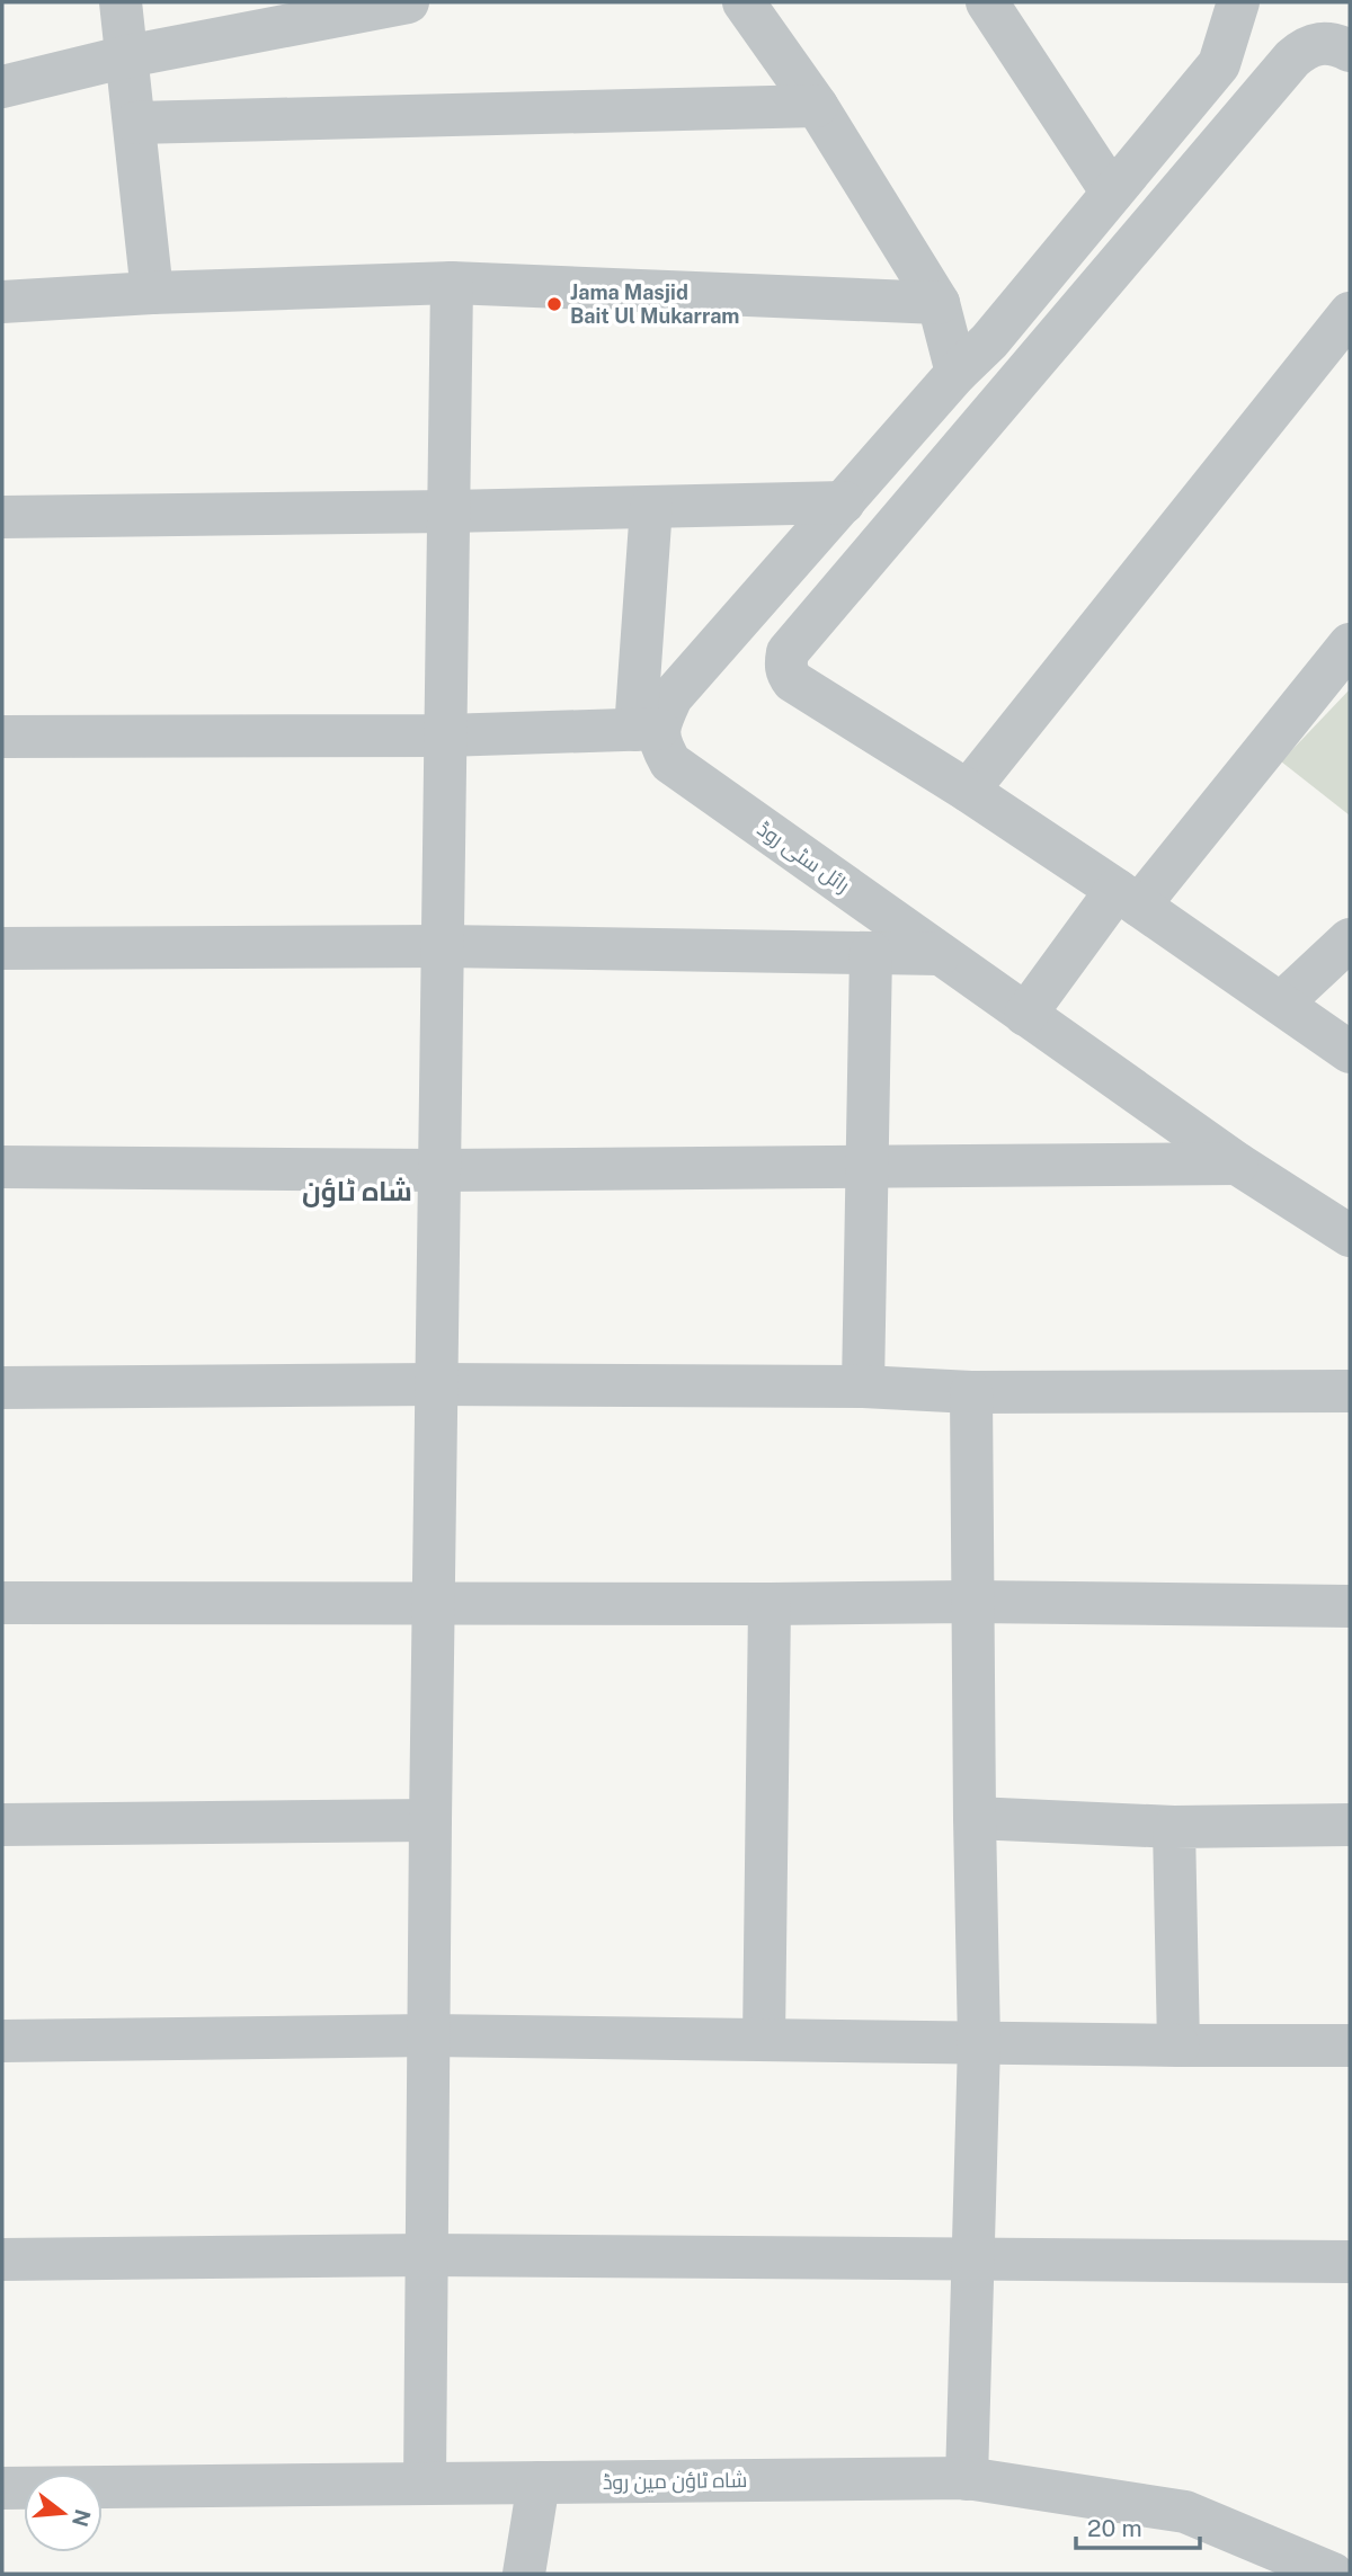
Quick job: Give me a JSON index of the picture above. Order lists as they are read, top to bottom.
{
  "streets": {
    "street": ["رائل سٹی روڈ", "شاہ ٹاؤن مین روڈ"]
  },
  "districts": ["شاہ ٹاؤن"],
  "places": ["Jama Masjid Bait Ul Mukarram"],
  "scale_bar": "20 m",
  "north": "right"
}
